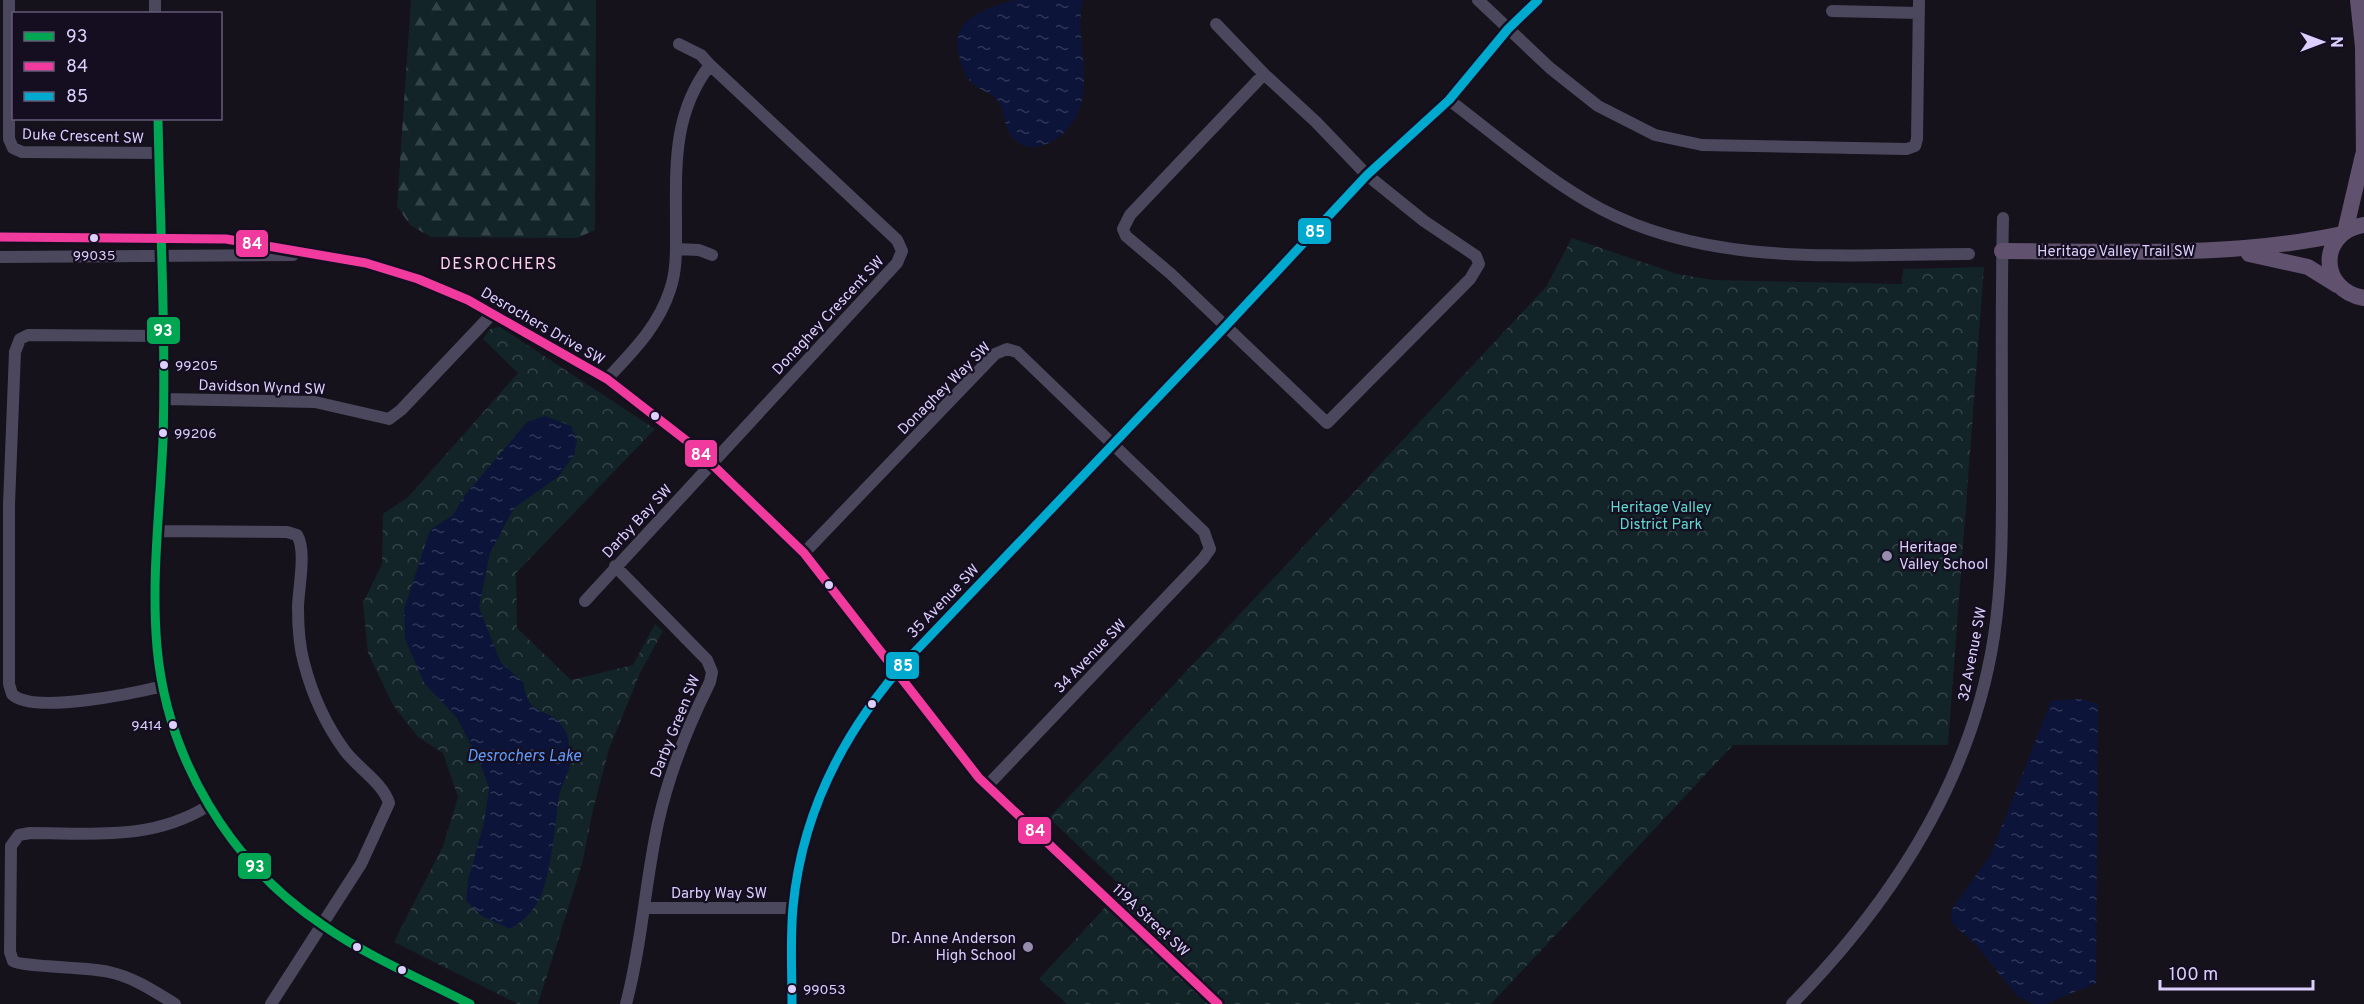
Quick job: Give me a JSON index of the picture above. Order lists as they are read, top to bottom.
{
  "streets": {
    "main road": ["Heritage Valley Trail SW"],
    "street": [
      "Duke Crescent SW",
      "Donaghey Crescent SW",
      "Desrochers Drive SW",
      "Davidson Wynd SW",
      "Donaghey Way SW",
      "Darby Bay SW",
      "35 Avenue SW",
      "32 Avenue SW",
      "34 Avenue SW",
      "Darby Green SW",
      "Darby Way SW",
      "119A Street SW"
    ]
  },
  "crossings": [
    ["Heritage Valley Trail SW", "32 Avenue SW"],
    ["Donaghey Crescent SW", "Desrochers Drive SW"],
    ["Donaghey Crescent SW", "Darby Bay SW"],
    ["Desrochers Drive SW", "Davidson Wynd SW"],
    ["Desrochers Drive SW", "Donaghey Way SW"],
    ["Desrochers Drive SW", "Darby Bay SW"],
    ["Desrochers Drive SW", "35 Avenue SW"],
    ["Desrochers Drive SW", "119A Street SW"],
    ["Donaghey Way SW", "35 Avenue SW"],
    ["Donaghey Way SW", "34 Avenue SW"],
    ["Darby Bay SW", "Darby Green SW"],
    ["35 Avenue SW", "Darby Way SW"],
    ["35 Avenue SW", "119A Street SW"],
    ["34 Avenue SW", "119A Street SW"],
    ["Darby Green SW", "Darby Way SW"]
  ],
  "districts": ["DESROCHERS"],
  "water": ["Desrochers Lake"],
  "parks": ["Heritage Valley District Park"],
  "places": [
    "99035",
    "99205",
    "99206",
    "Heritage Valley School",
    "9414",
    "Dr. Anne Anderson High School",
    "99053"
  ],
  "lines": ["transit line 85", "transit line 93", "transit line 84"],
  "legend": ["93", "84", "85"],
  "scale_bar": "100 m",
  "north": "right"
}
